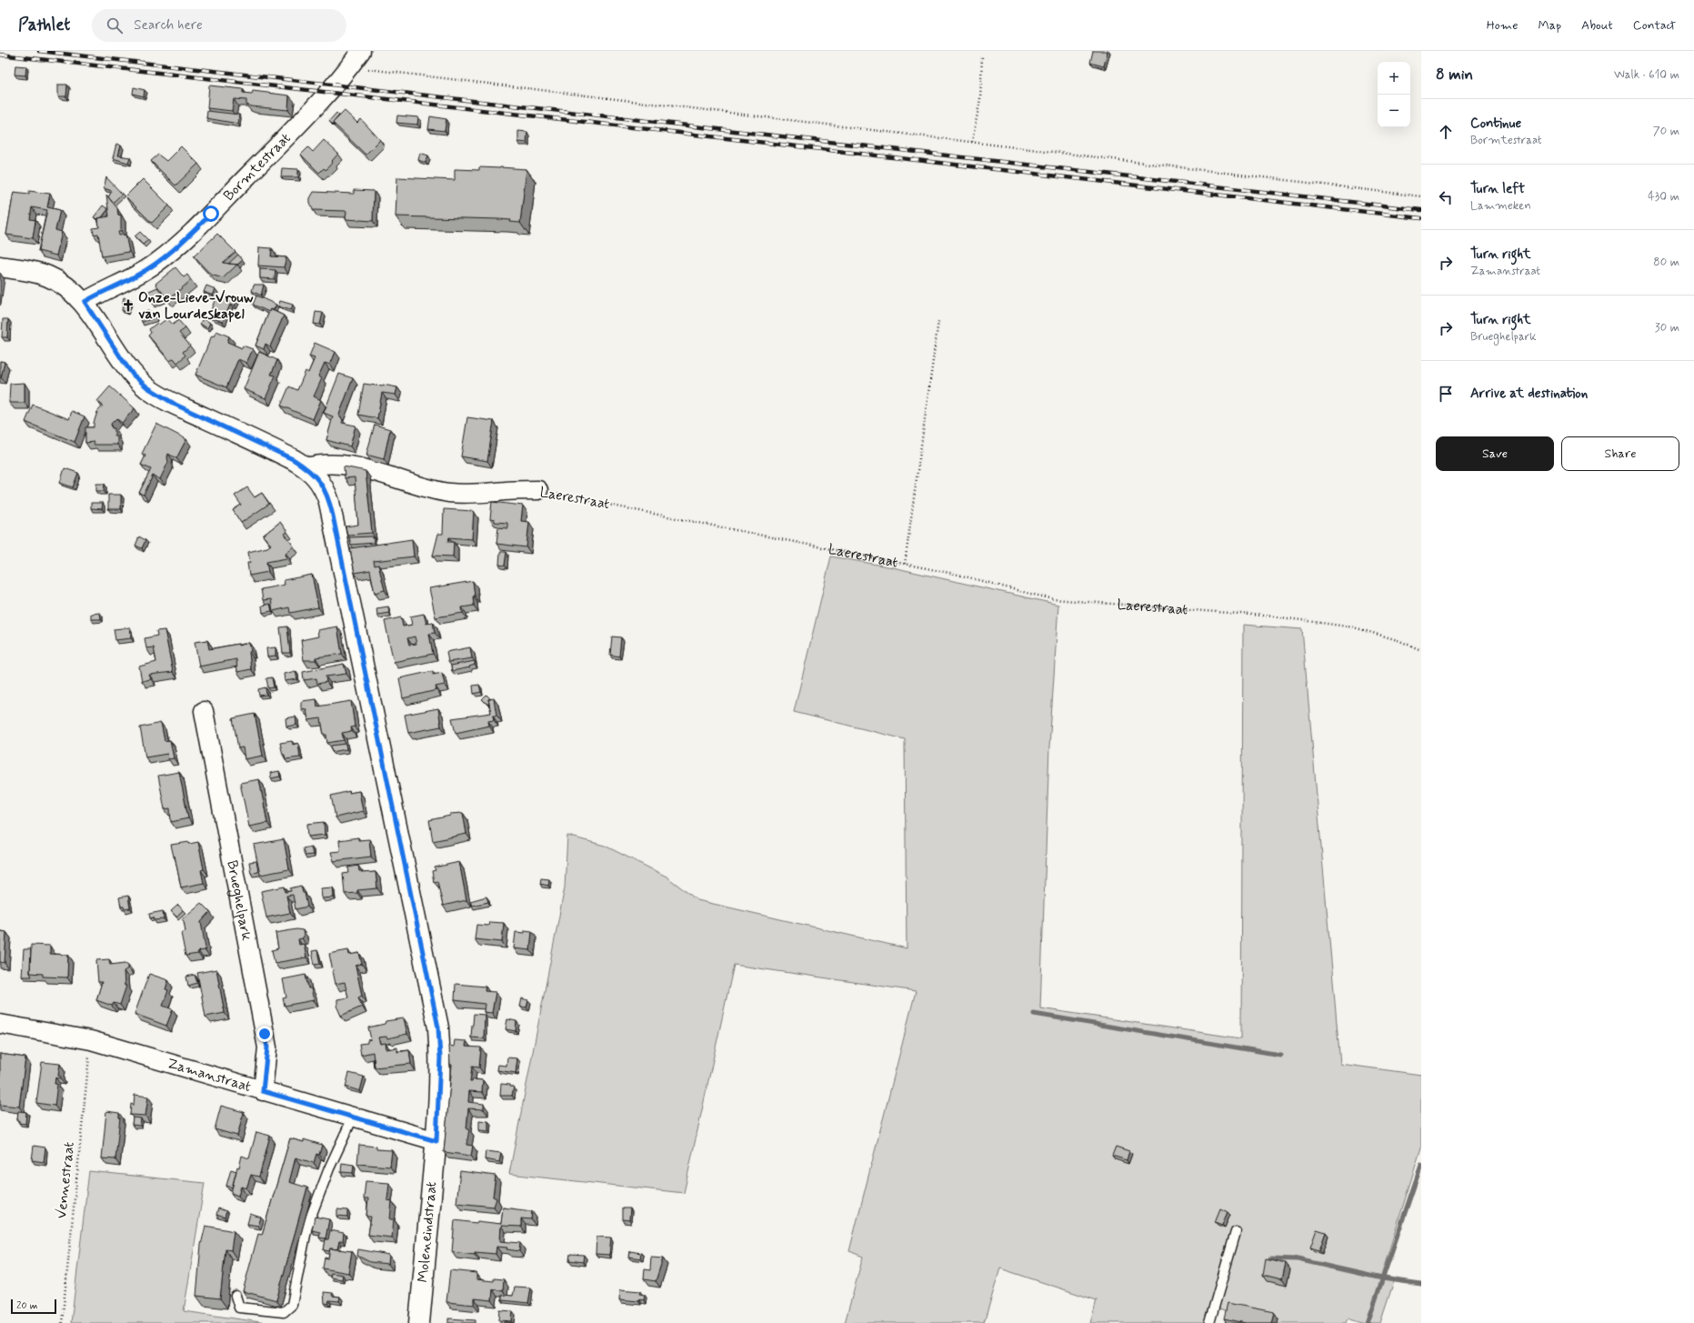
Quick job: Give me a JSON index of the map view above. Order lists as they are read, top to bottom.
{
  "streets": {
    "street": [
      "Bormtestraat",
      "Laerestraat",
      "Brueghelpark",
      "Zamanstraat",
      "Moleneindstraat"
    ],
    "path": ["Vennestraat"]
  },
  "crossings": [
    ["Bormtestraat", "Moleneindstraat"],
    ["Laerestraat", "Moleneindstraat"],
    ["Brueghelpark", "Zamanstraat"],
    ["Zamanstraat", "Vennestraat"],
    ["Zamanstraat", "Moleneindstraat"]
  ],
  "places": {
    "church": ["Onze-Lieve-Vrouw van Lourdeskapel"]
  },
  "scale_bar": "20 m",
  "page": {
    "header": "Pathlet",
    "search": "Search here",
    "nav": [
      "Home",
      "Map",
      "About",
      "Contact"
    ],
    "heading": ["8 min", "Walk · 610 m"],
    "map_buttons": ["+", "−"],
    "list": [
      ["Continue", "Bormtestraat", "70 m"],
      ["Turn left", "Lammeken", "430 m"],
      ["Turn right", "Zamanstraat", "80 m"],
      ["Turn right", "Brueghelpark", "30 m"],
      "Arrive at destination"
    ],
    "buttons": ["Save", "Share"],
    "scale": "20 m"
  }
}
